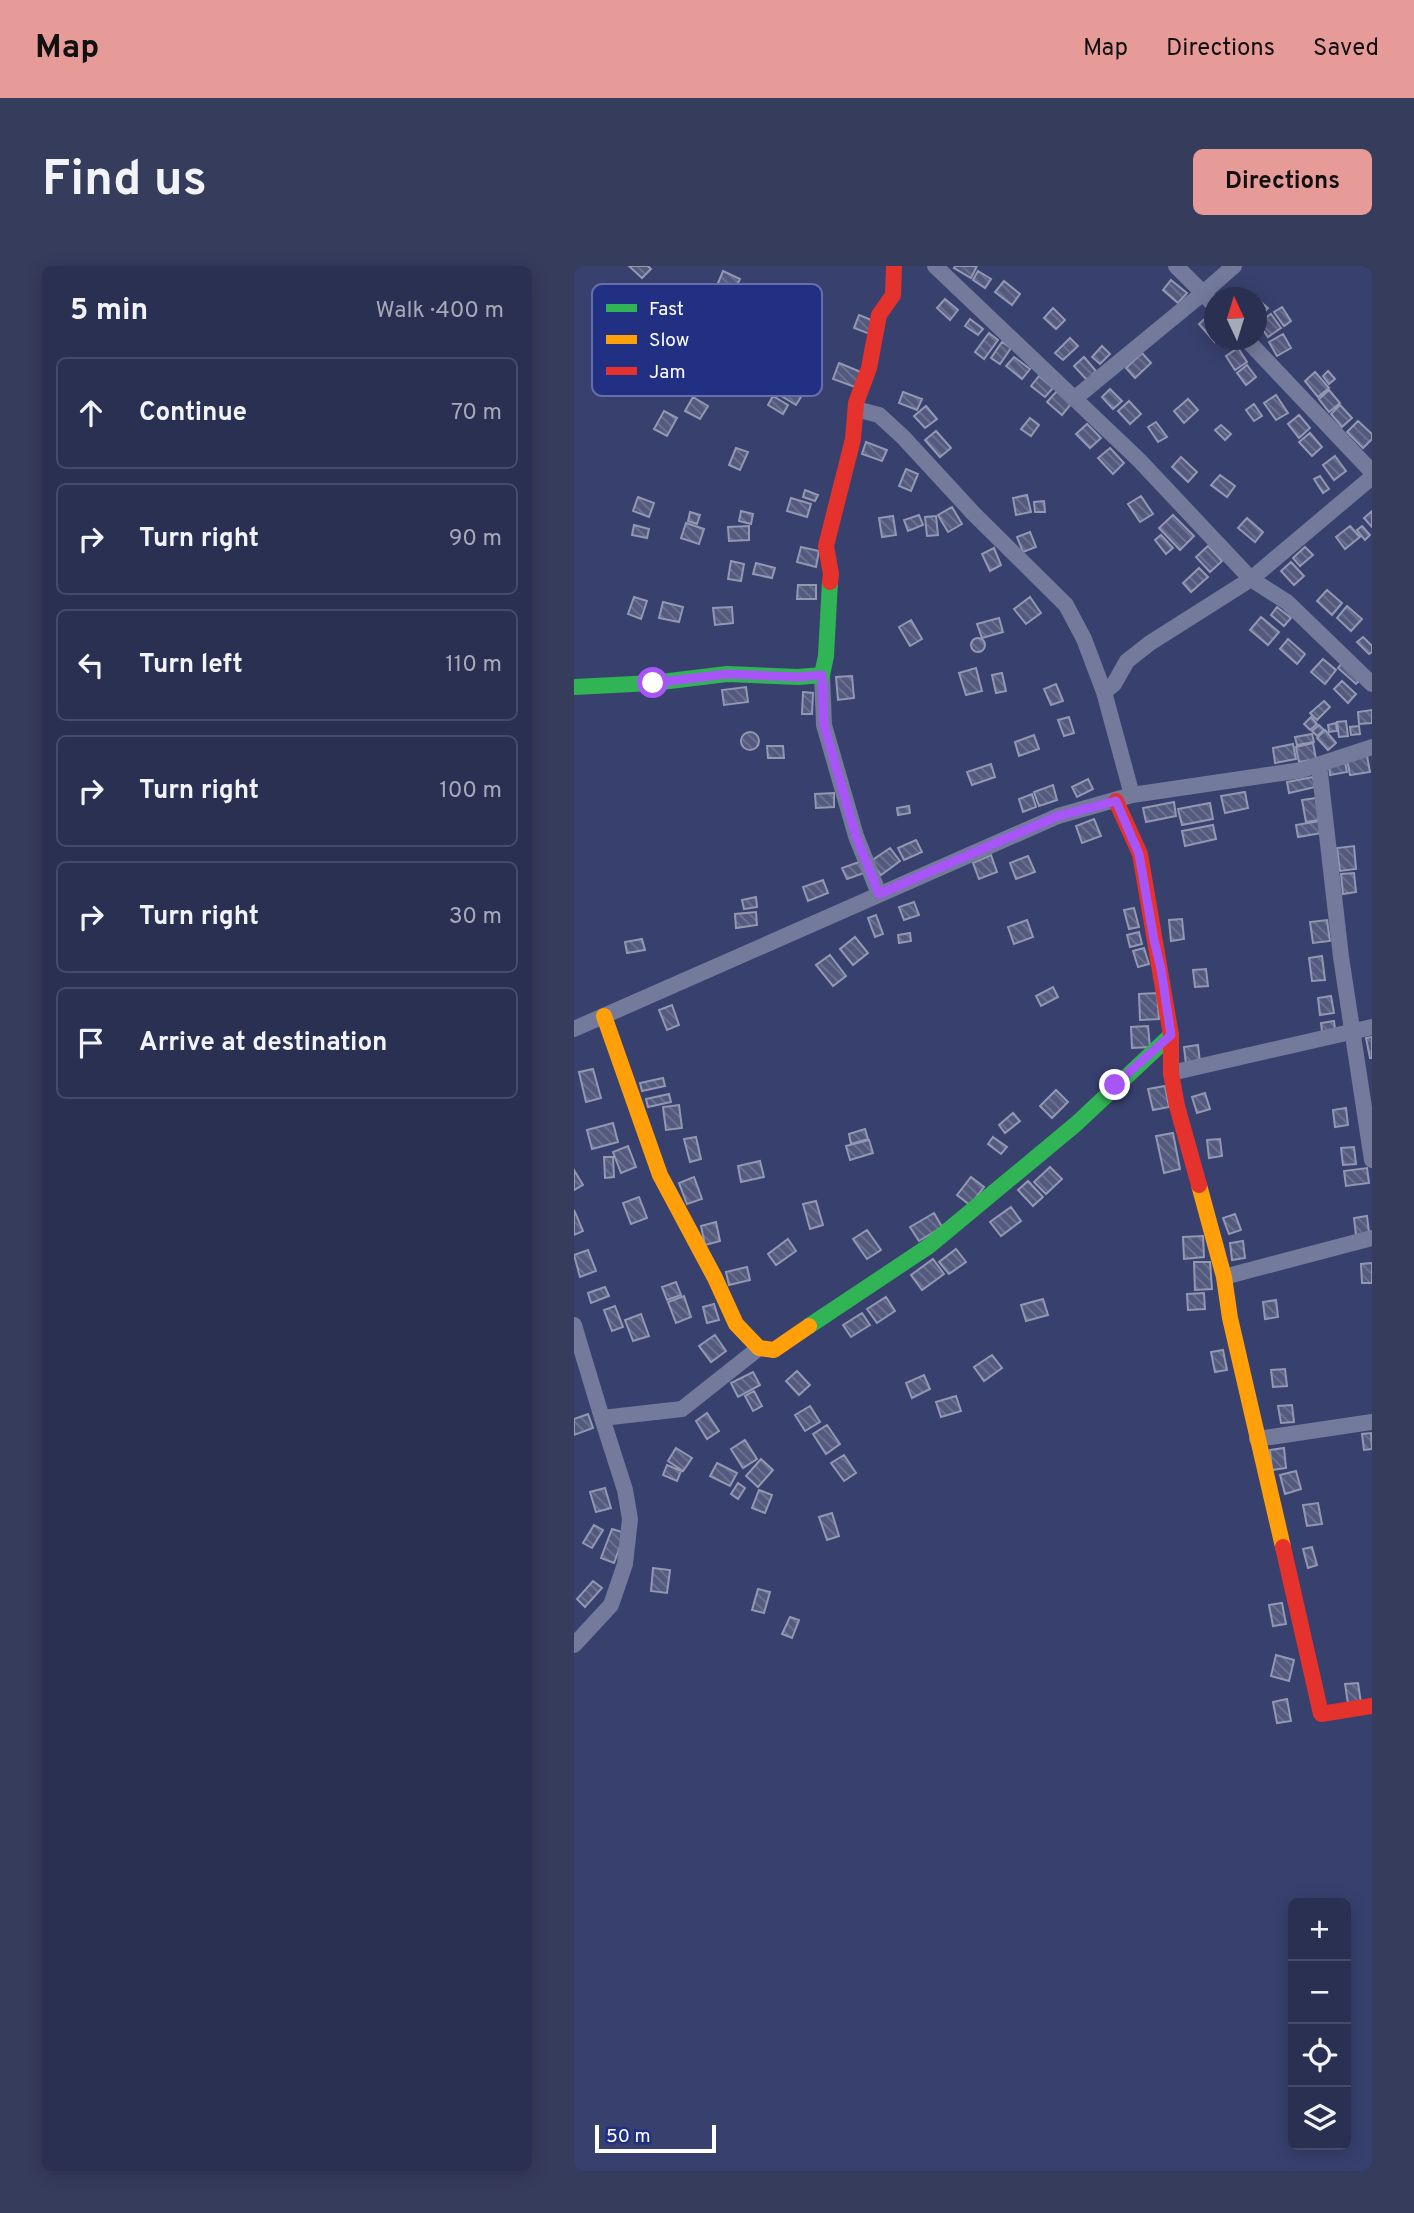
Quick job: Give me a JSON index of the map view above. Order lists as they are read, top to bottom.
{
  "legend": ["Fast", "Slow", "Jam"],
  "scale_bar": "50 m",
  "north": "top",
  "page": {
    "header": "Map",
    "nav": ["Map", "Directions", "Saved"],
    "buttons": "Directions",
    "title": "Find us",
    "heading": ["5 min", "Walk · 400 m"],
    "list": [
      ["Continue", "70 m"],
      ["Turn right", "90 m"],
      ["Turn left", "110 m"],
      ["Turn right", "100 m"],
      ["Turn right", "30 m"],
      "Arrive at destination"
    ],
    "map_buttons": ["+", "−"],
    "scale": "50 m"
  }
}
